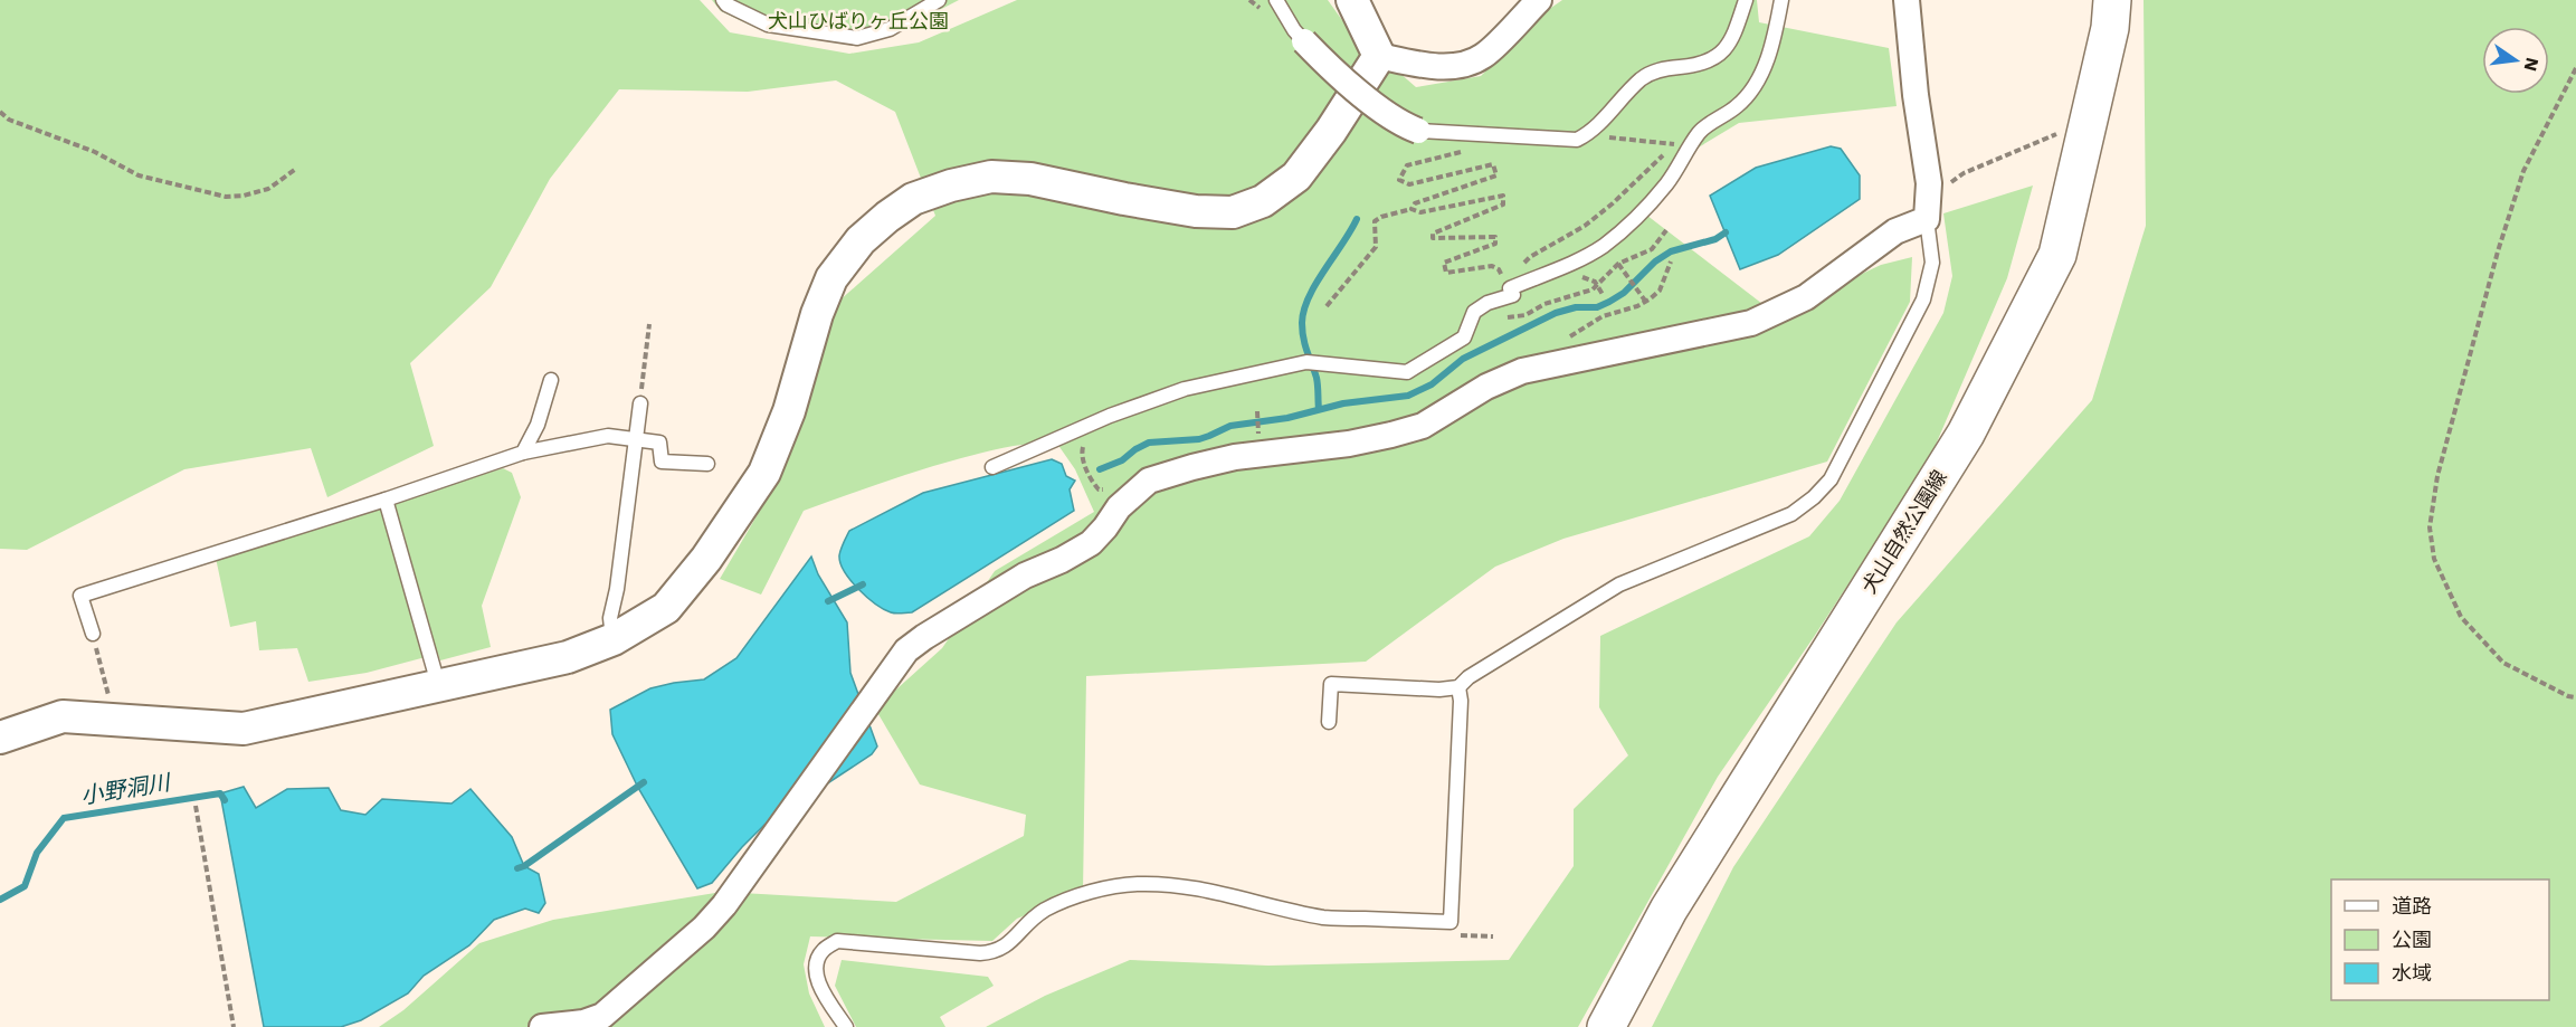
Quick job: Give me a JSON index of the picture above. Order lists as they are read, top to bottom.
{
  "streets": {
    "main road": ["犬山自然公園線"]
  },
  "water": ["小野洞川"],
  "parks": ["犬山ひばりヶ丘公園"],
  "legend": ["道路", "公園", "水域"],
  "north": "right"
}
